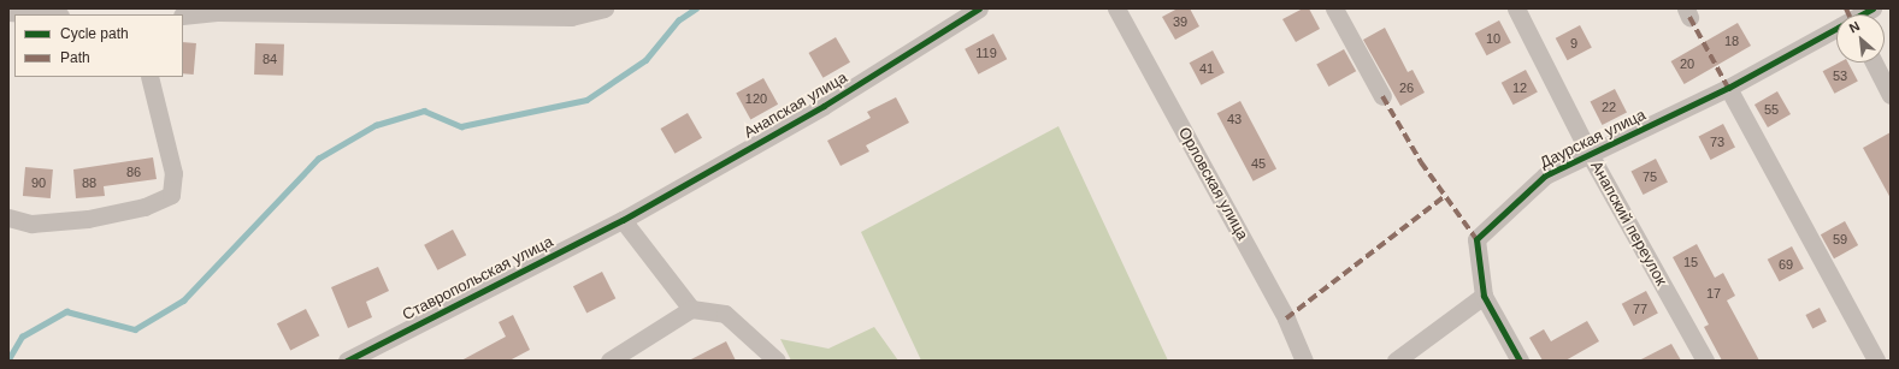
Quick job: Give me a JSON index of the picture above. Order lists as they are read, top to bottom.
{
  "streets": {
    "street": [
      "Анапская улица",
      "Даурская улица",
      "Орловская улица",
      "Анапский переулок",
      "Ставропольская улица"
    ]
  },
  "crossings": [
    ["Анапская улица", "Ставропольская улица"],
    ["Даурская улица", "Анапский переулок"]
  ],
  "house_numbers": [
    "39",
    "10",
    "18",
    "9",
    "119",
    "84",
    "20",
    "41",
    "53",
    "26",
    "12",
    "120",
    "22",
    "55",
    "43",
    "73",
    "45",
    "86",
    "75",
    "90",
    "88",
    "59",
    "15",
    "69",
    "17",
    "77"
  ],
  "legend": ["Cycle path", "Path"],
  "north": "top left"
}
